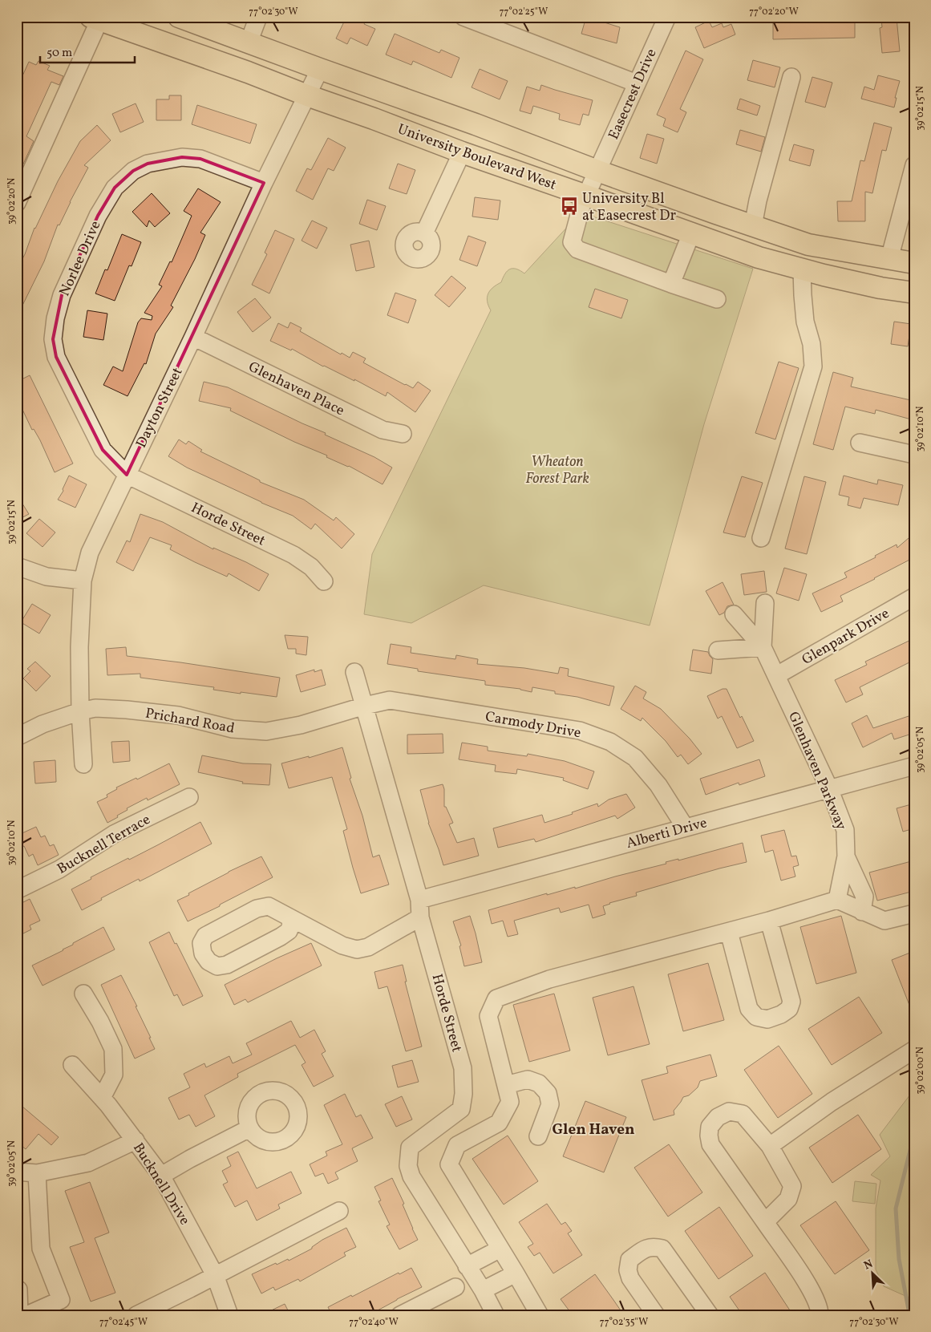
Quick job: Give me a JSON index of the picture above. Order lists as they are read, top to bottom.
{
  "streets": {
    "main road": ["University Boulevard West"],
    "street": [
      "Easecrest Drive",
      "Norlee Drive",
      "Glenhaven Place",
      "Dayton Street",
      "Horde Street",
      "Glenpark Drive",
      "Prichard Road",
      "Carmody Drive",
      "Glenhaven Parkway",
      "Alberti Drive",
      "Bucknell Terrace",
      "Bucknell Drive"
    ]
  },
  "crossings": [
    ["Easecrest Drive", "University Boulevard West"],
    ["University Boulevard West", "Dayton Street"],
    ["Norlee Drive", "Dayton Street"],
    ["Norlee Drive", "Horde Street"],
    ["Glenhaven Place", "Dayton Street"],
    ["Dayton Street", "Horde Street"],
    ["Dayton Street", "Prichard Road"],
    ["Horde Street", "Prichard Road"],
    ["Horde Street", "Carmody Drive"],
    ["Horde Street", "Alberti Drive"],
    ["Glenpark Drive", "Glenhaven Parkway"],
    ["Prichard Road", "Carmody Drive"],
    ["Carmody Drive", "Alberti Drive"],
    ["Glenhaven Parkway", "Alberti Drive"]
  ],
  "districts": ["Glen Haven"],
  "parks": ["Wheaton Forest Park"],
  "places": {
    "bus stop": ["University Bl at Easecrest Dr"]
  },
  "scale_bar": "50 m",
  "north": "top left",
  "coordinates": [
    "77°02'30\"W",
    "77°02'25\"W",
    "77°02'20\"W",
    "39°02'15\"N",
    "39°02'20\"N",
    "39°02'10\"N",
    "39°02'05\"N",
    "39°02'00\"N",
    "77°02'45\"W",
    "77°02'40\"W",
    "77°02'35\"W"
  ]
}
